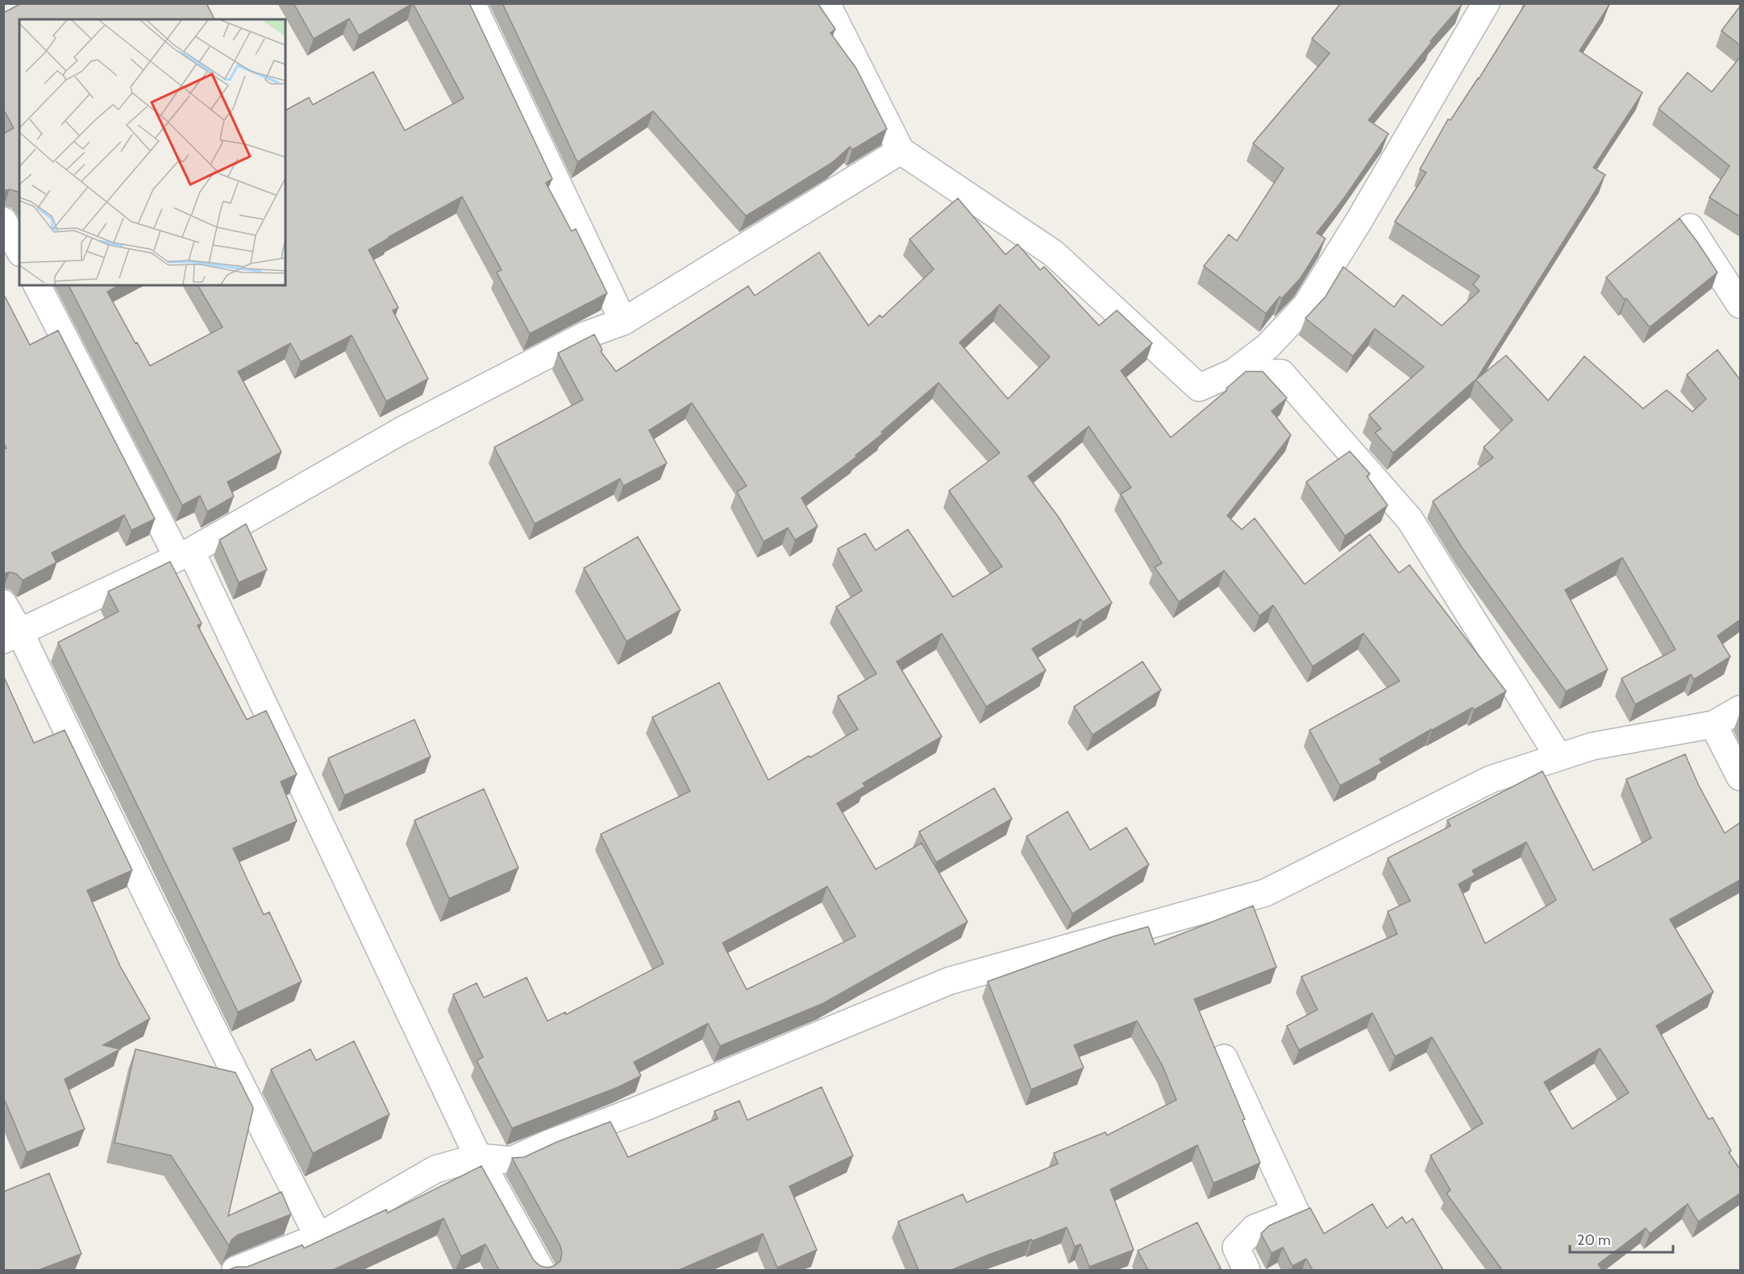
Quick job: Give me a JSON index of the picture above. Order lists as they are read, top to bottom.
{
  "scale_bar": "20 m"
}
